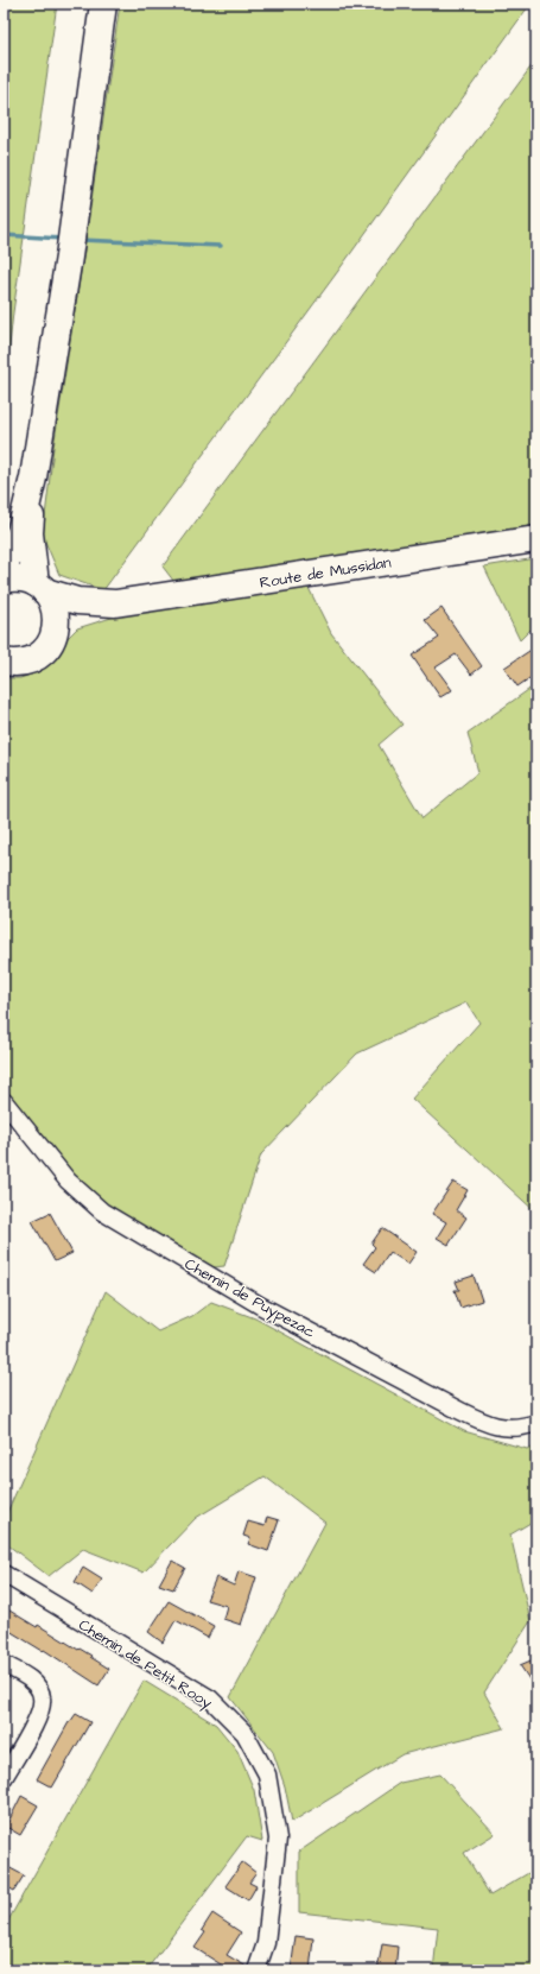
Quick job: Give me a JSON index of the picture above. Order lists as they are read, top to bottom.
{
  "streets": {
    "main road": ["Route de Mussidan"],
    "street": ["Chemin de Puypezac", "Chemin de Petit Rooy"]
  }
}
